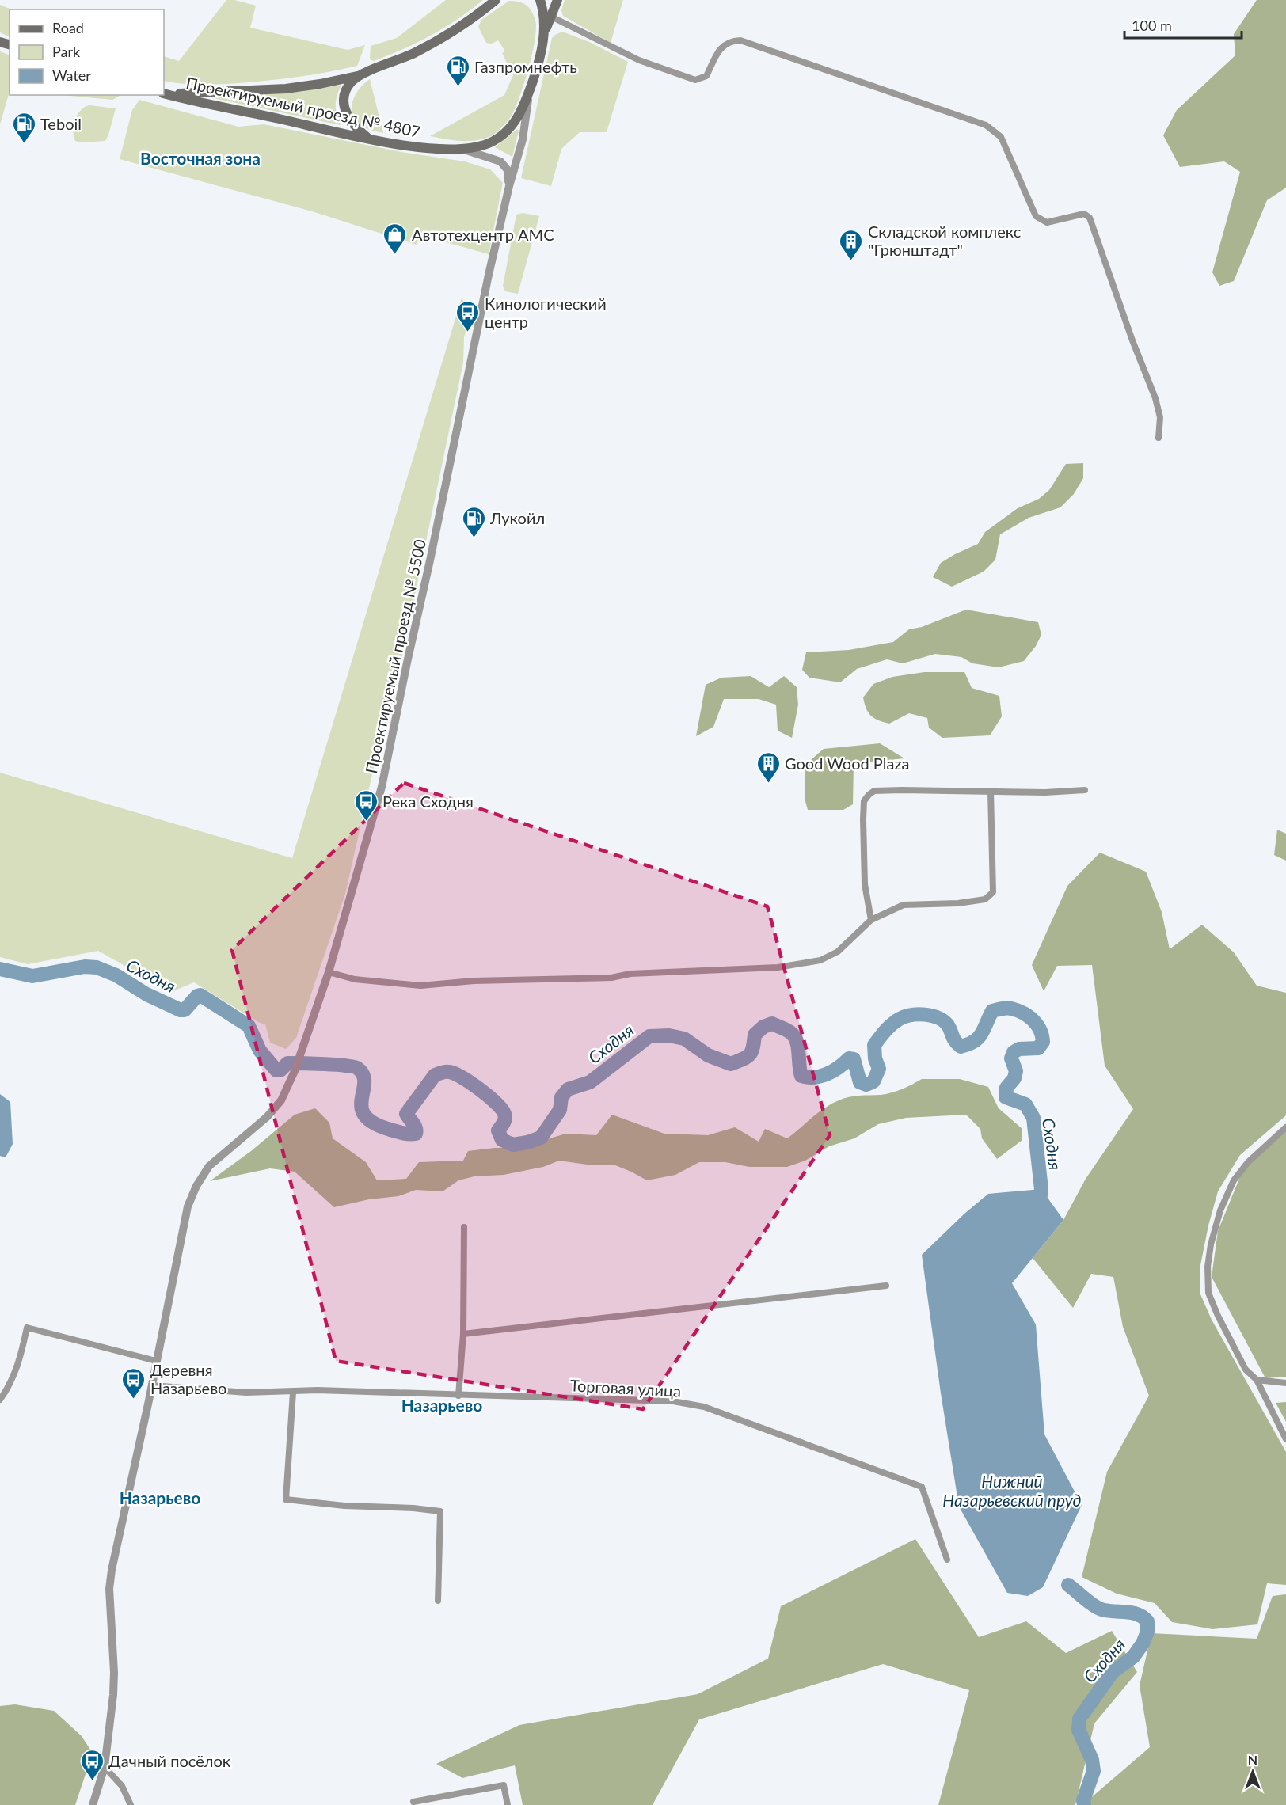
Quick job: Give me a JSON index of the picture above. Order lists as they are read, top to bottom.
{
  "streets": {
    "main road": ["Проектируемый проезд № 4807"],
    "street": ["Проектируемый проезд № 5500", "Торговая улица"]
  },
  "crossings": [
    ["Проектируемый проезд № 4807", "Проектируемый проезд № 5500"],
    ["Проектируемый проезд № 5500", "Торговая улица"]
  ],
  "districts": ["Восточная зона", "Назарьево", "Назарьево"],
  "water": ["Сходня", "Нижний Назарьевский пруд"],
  "places": {
    "fuel station": ["Газпромнефть", "Teboil", "Лукойл"],
    "shop": ["Автотехцентр АМС"],
    "building": ["Складской комплекс \"Грюнштадт\"", "Good Wood Plaza"],
    "bus stop": [
      "Кинологический центр",
      "Река Сходня",
      "Деревня Назарьево",
      "Дачный посёлок"
    ]
  },
  "legend": ["Road", "Park", "Water"],
  "scale_bar": "100 m",
  "north": "top"
}
